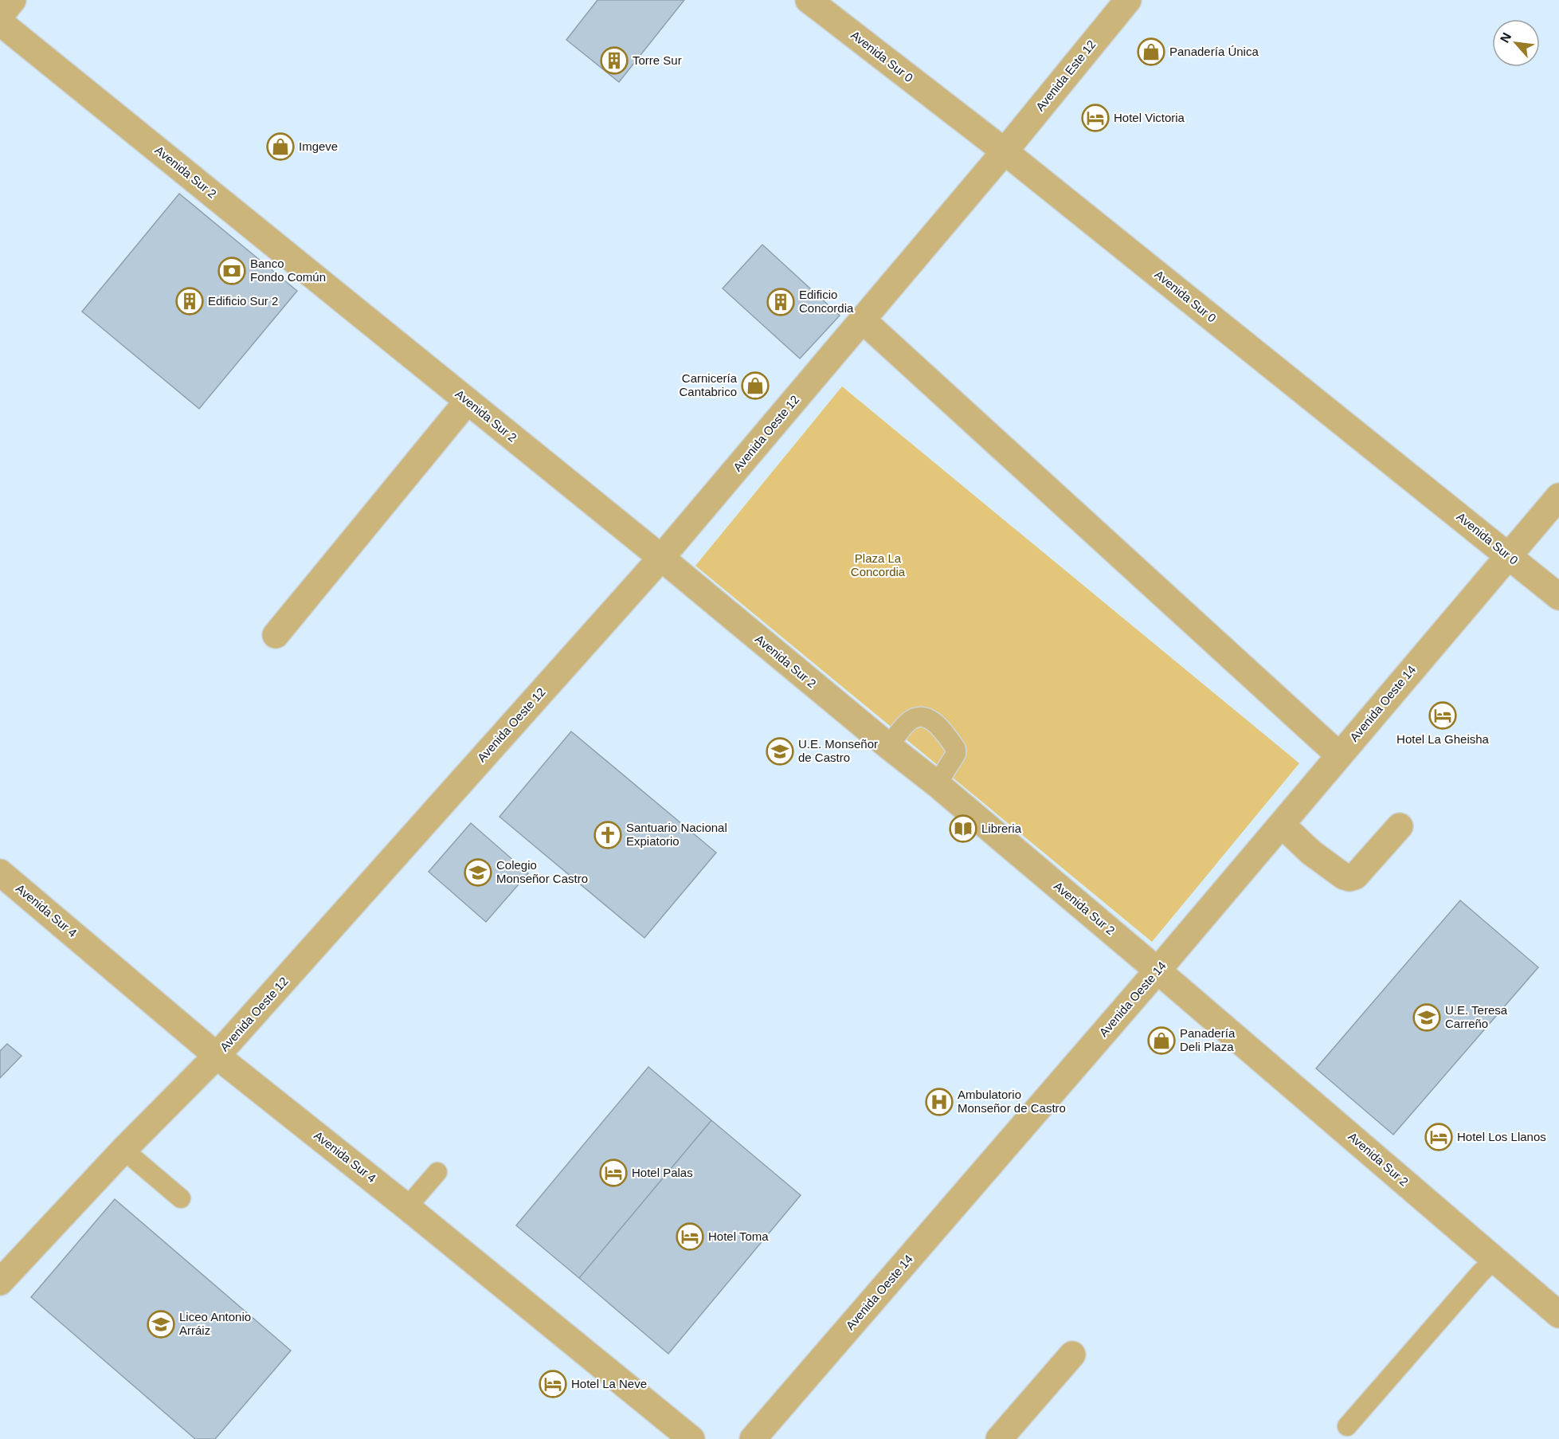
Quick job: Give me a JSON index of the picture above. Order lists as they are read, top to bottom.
{
  "streets": {
    "street": [
      "Avenida Sur 0",
      "Avenida Este 12",
      "Avenida Sur 2",
      "Avenida Oeste 12",
      "Avenida Oeste 14",
      "Avenida Sur 4"
    ]
  },
  "crossings": [
    ["Avenida Sur 0", "Avenida Este 12"],
    ["Avenida Sur 0", "Avenida Oeste 12"],
    ["Avenida Sur 0", "Avenida Oeste 14"],
    ["Avenida Este 12", "Avenida Oeste 12"],
    ["Avenida Sur 2", "Avenida Oeste 12"],
    ["Avenida Sur 2", "Avenida Oeste 14"],
    ["Avenida Oeste 12", "Avenida Sur 4"]
  ],
  "parks": ["Plaza La Concordia"],
  "places": {
    "shop": [
      "Panadería Única",
      "Imgeve",
      "Carnicería Cantabrico",
      "Panadería Deli Plaza"
    ],
    "building": ["Torre Sur", "Edificio Sur 2", "Edificio Concordia"],
    "hotel": [
      "Hotel Victoria",
      "Hotel La Gheisha",
      "Hotel Los Llanos",
      "Hotel Palas",
      "Hotel Toma",
      "Hotel La Neve"
    ],
    "bank": ["Banco Fondo Común"],
    "school or university": [
      "U.E. Monseñor de Castro",
      "Colegio Monseñor Castro",
      "U.E. Teresa Carreño",
      "Liceo Antonio Arráiz"
    ],
    "library": ["Libreria"],
    "church": ["Santuario Nacional Expiatorio"],
    "hospital": ["Ambulatorio Monseñor de Castro"]
  },
  "north": "top left"
}
